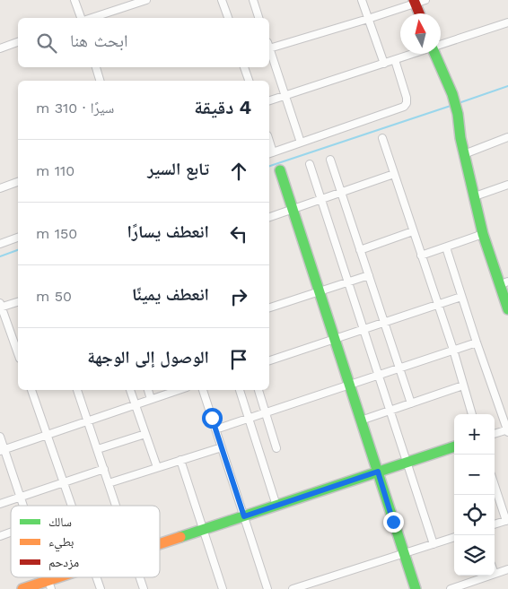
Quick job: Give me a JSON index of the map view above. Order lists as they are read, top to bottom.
{
  "legend": ["سالك", "بطيء", "مزدحم"],
  "north": "top",
  "page": {
    "search": "ابحث هنا",
    "heading": ["4 دقيقة", "سيرًا · 310 m"],
    "list": [
      ["تابع السير", "110 m"],
      ["انعطف يسارًا", "150 m"],
      ["انعطف يمينًا", "50 m"],
      "الوصول إلى الوجهة"
    ],
    "map_buttons": ["+", "−"]
  }
}
